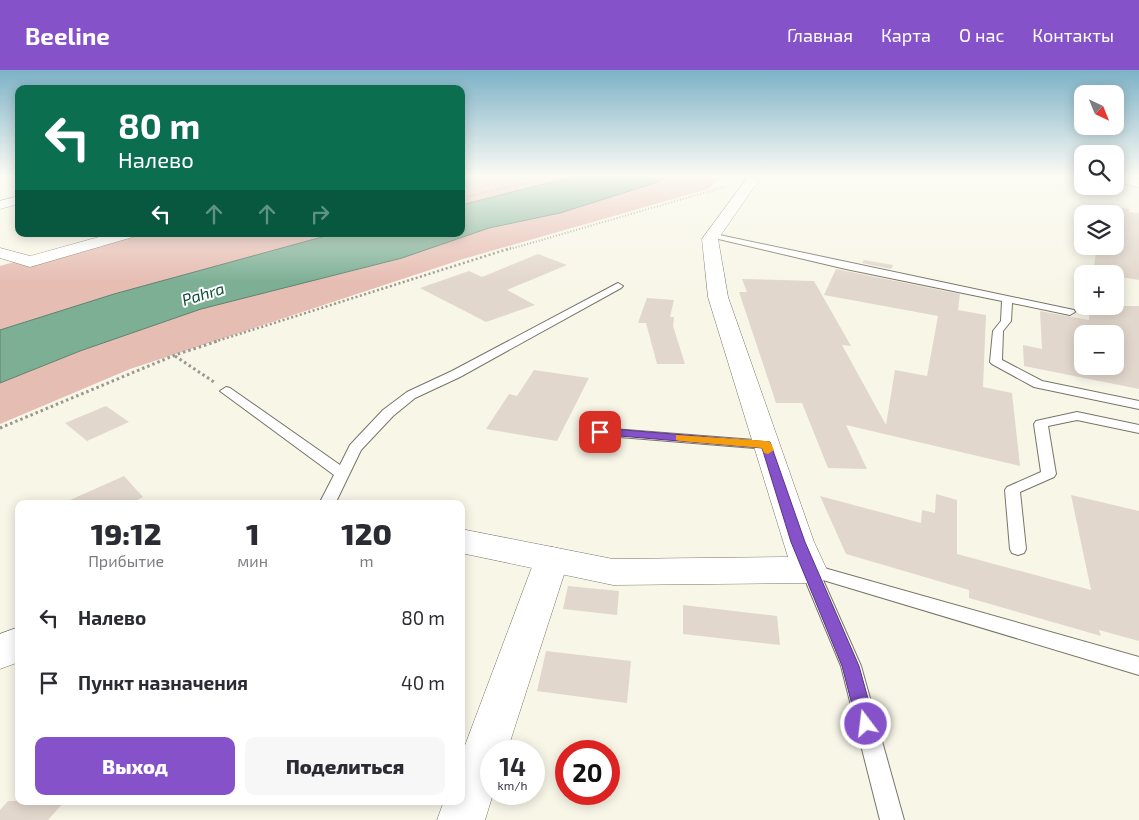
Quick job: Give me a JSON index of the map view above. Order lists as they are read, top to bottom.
{
  "water": ["Pahra"],
  "north": "bottom right",
  "page": {
    "header": "Beeline",
    "nav": [
      "Главная",
      "Карта",
      "О нас",
      "Контакты"
    ],
    "map_buttons": ["+", "−"],
    "turn": ["80 m", "Налево"],
    "eta": [
      "19:12",
      "Прибытие",
      "1",
      "мин",
      "120",
      "m"
    ],
    "list": [
      {
        "name": "Налево",
        "value": "80 m"
      },
      {
        "name": "Пункт назначения",
        "value": "40 m"
      }
    ],
    "buttons": ["Выход", "Поделиться"],
    "speed": "14 km/h",
    "limit": "20"
  }
}
